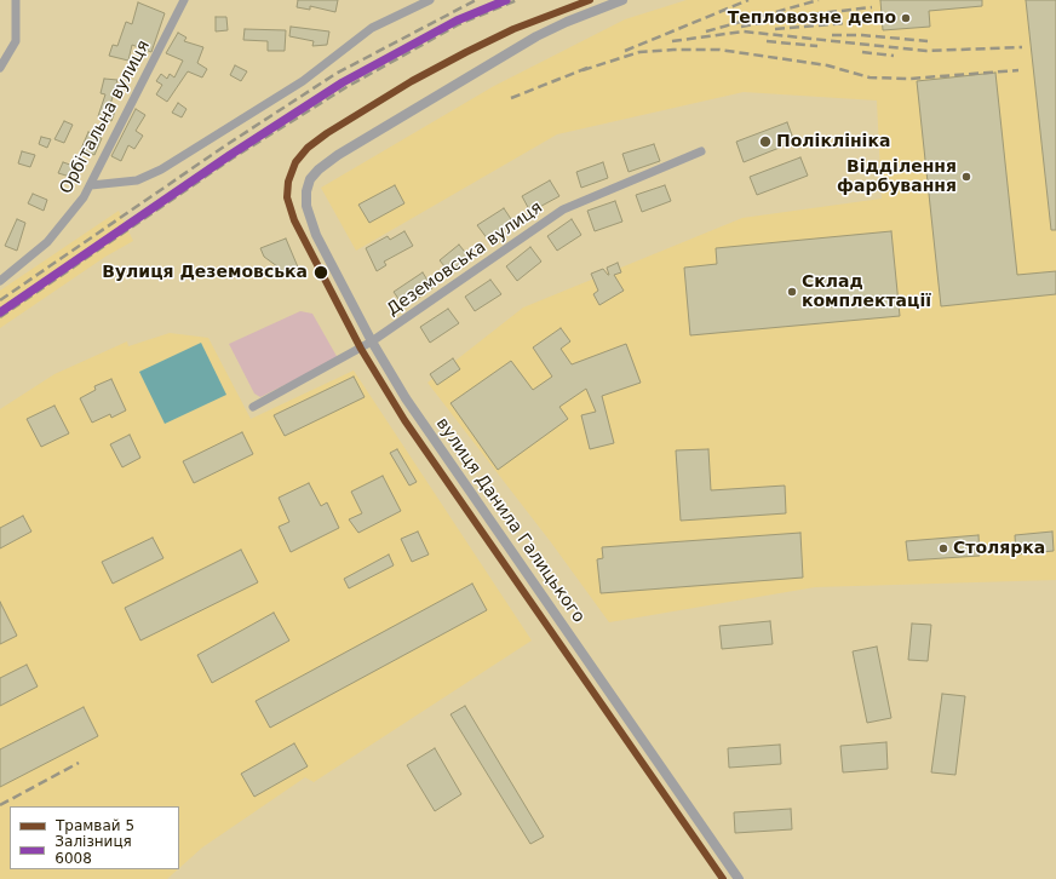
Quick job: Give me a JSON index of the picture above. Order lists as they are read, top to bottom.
{
  "streets": {
    "street": ["Орбітальна вулиця", "Деземовська вулиця", "вулиця Данила Галицького"]
  },
  "crossings": [
    ["Деземовська вулиця", "вулиця Данила Галицького"]
  ],
  "places": [
    "Тепловозне депо",
    "Поліклініка",
    "Відділення фарбування",
    "Вулиця Деземовська",
    "Склад комплектації",
    "Столярка"
  ],
  "lines": ["tram line 5", "rail line 6008"],
  "legend": ["Трамвай 5", "Залізниця 6008"]
}
